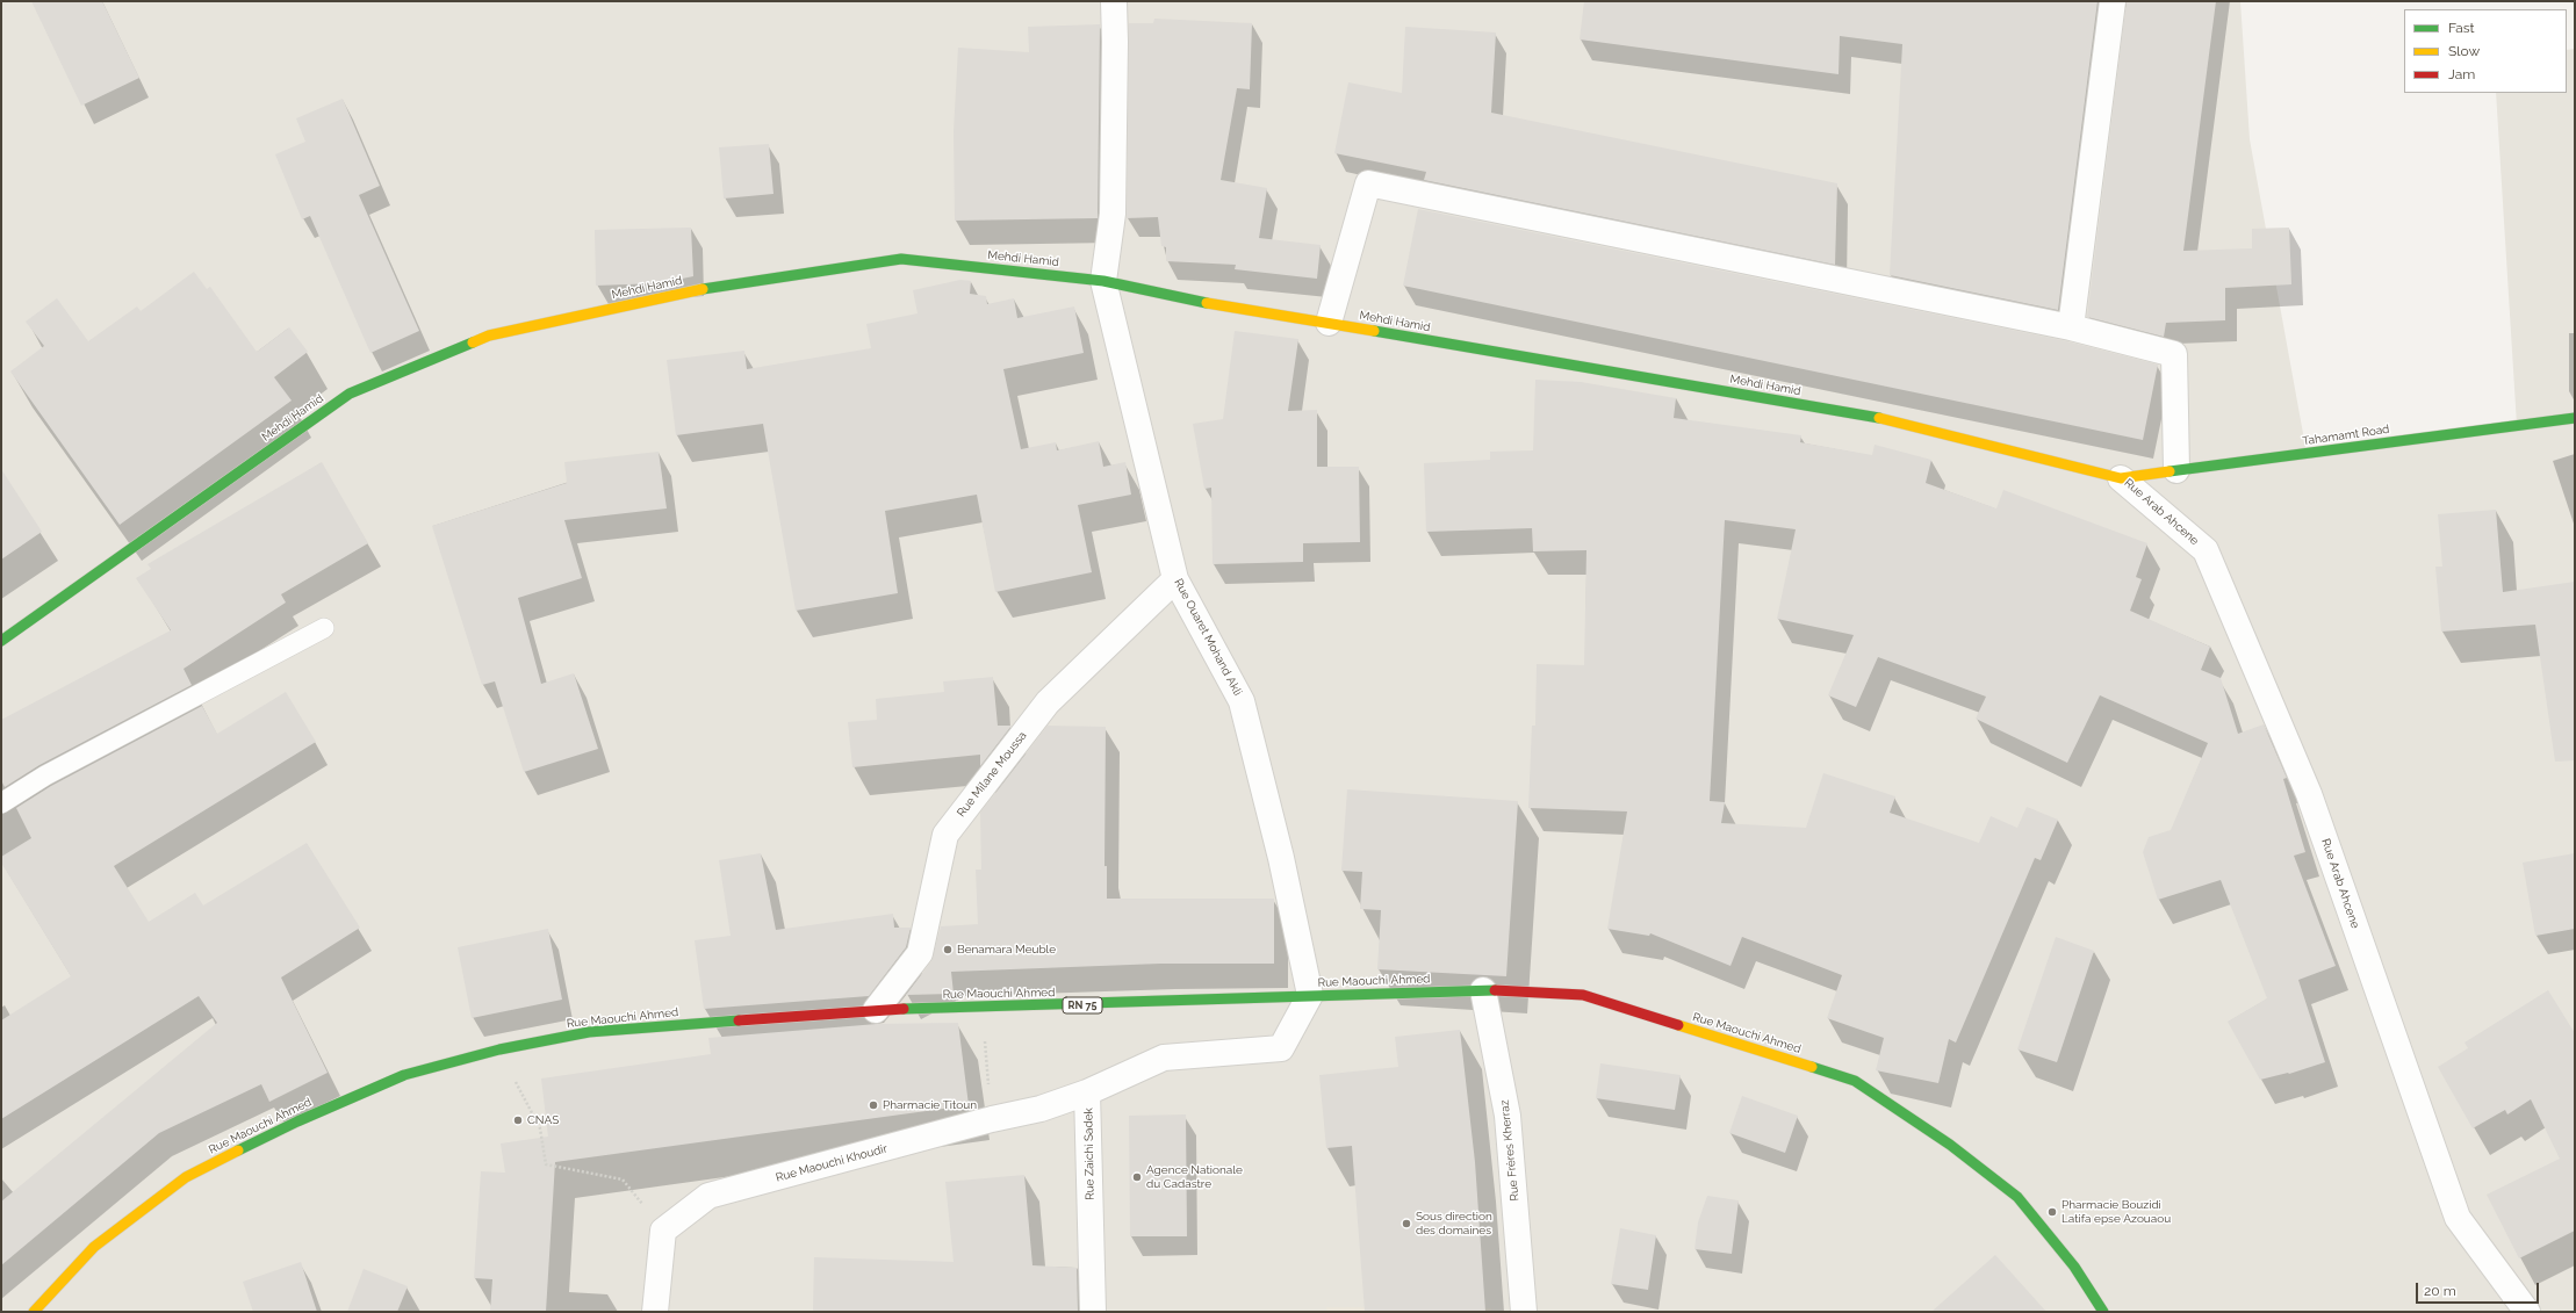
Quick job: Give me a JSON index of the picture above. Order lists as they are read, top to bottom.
{
  "streets": {
    "street": [
      "Mehdi Hamid",
      "Tahamamt Road",
      "Rue Arab Ahcene",
      "Rue Ouaret Mohand Akli",
      "Rue Milane Moussa",
      "Rue Maouchi Ahmed",
      "RN 75",
      "Rue Frères Kherraz",
      "Rue Zaichi Sadek",
      "Rue Maouchi Khoudir"
    ]
  },
  "crossings": [
    ["Mehdi Hamid", "Tahamamt Road"],
    ["Mehdi Hamid", "Rue Arab Ahcene"],
    ["Mehdi Hamid", "Rue Ouaret Mohand Akli"],
    ["Tahamamt Road", "Rue Arab Ahcene"],
    ["Rue Ouaret Mohand Akli", "Rue Milane Moussa"],
    ["Rue Ouaret Mohand Akli", "Rue Maouchi Ahmed"],
    ["Rue Ouaret Mohand Akli", "Rue Zaichi Sadek"],
    ["Rue Milane Moussa", "Rue Maouchi Ahmed"],
    ["Rue Maouchi Ahmed", "Rue Frères Kherraz"],
    ["Rue Maouchi Ahmed", "Rue Zaichi Sadek"],
    ["Rue Zaichi Sadek", "Rue Maouchi Khoudir"]
  ],
  "places": [
    "Benamara Meuble",
    "Pharmacie Titoun",
    "CNAS",
    "Agence Nationale du Cadastre",
    "Pharmacie Bouzidi Latifa epse Azouaou",
    "Sous direction des domaines"
  ],
  "legend": ["Fast", "Slow", "Jam"],
  "scale_bar": "20 m"
}
